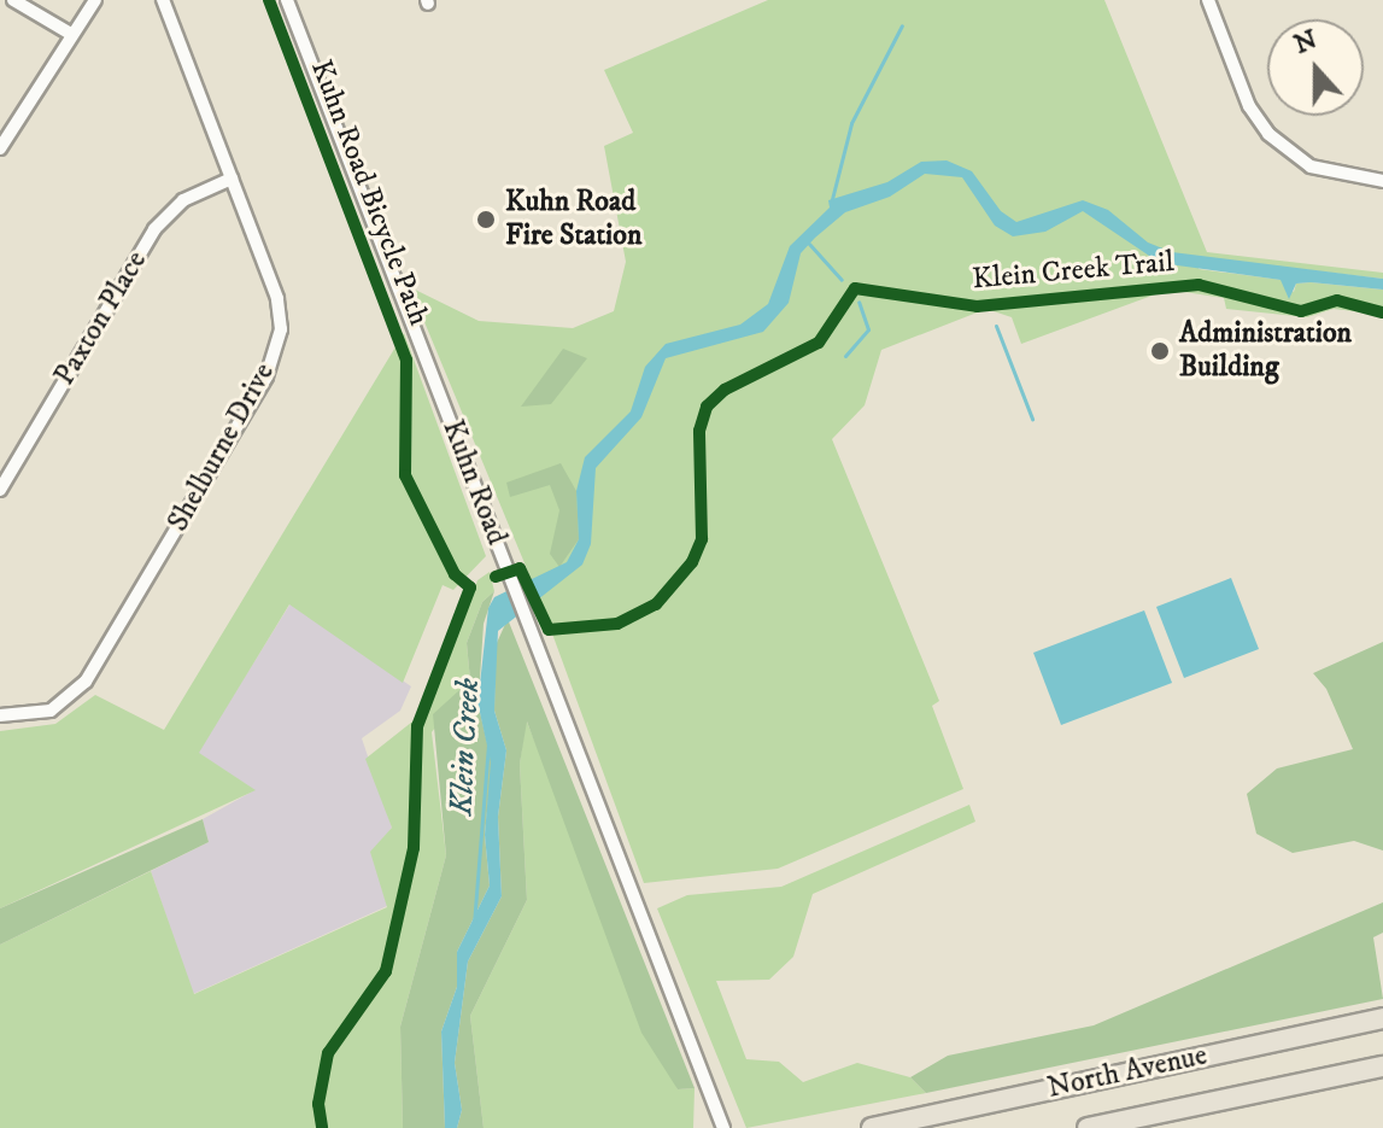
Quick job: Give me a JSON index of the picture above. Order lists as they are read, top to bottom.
{
  "streets": {
    "main road": ["North Avenue"],
    "street": ["Paxton Place", "Shelburne Drive", "Kuhn Road"],
    "cycle path": ["Kuhn Road Bicycle Path", "Klein Creek Trail"]
  },
  "crossings": [
    ["Paxton Place", "Shelburne Drive"]
  ],
  "water": ["Klein Creek"],
  "places": ["Kuhn Road Fire Station", "Administration Building"],
  "north": "top"
}
